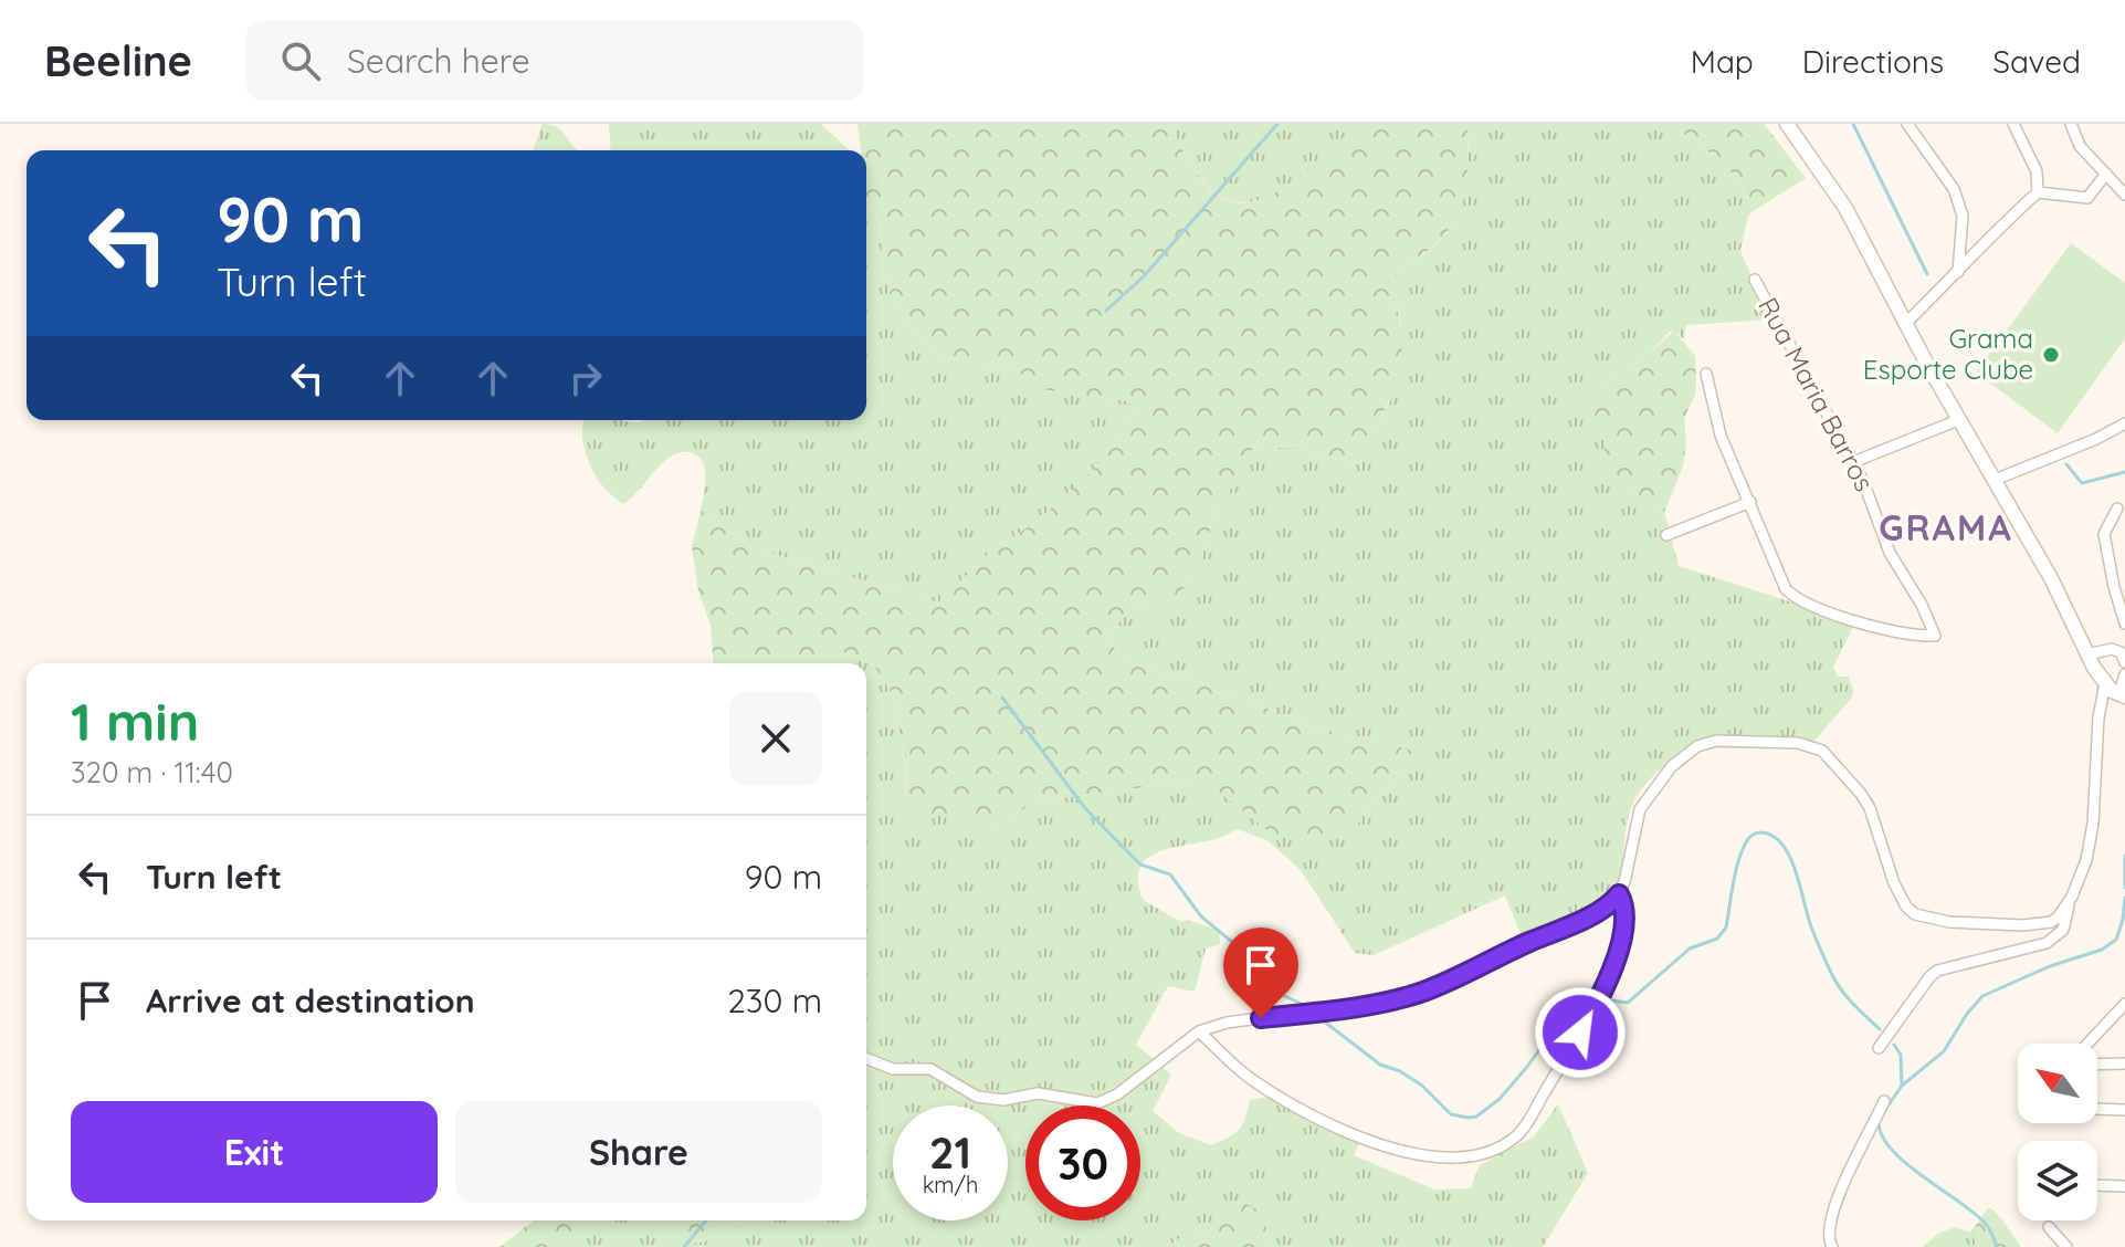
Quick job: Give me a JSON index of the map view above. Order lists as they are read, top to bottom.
{
  "streets": {
    "street": ["Rua Maria Barros"]
  },
  "districts": ["GRAMA"],
  "places": ["Grama Esporte Clube"],
  "north": "top left",
  "page": {
    "header": "Beeline",
    "search": "Search here",
    "nav": ["Map", "Directions", "Saved"],
    "turn": ["90 m", "Turn left"],
    "heading": ["1 min", "320 m · 11:40"],
    "list": [
      {
        "name": "Turn left",
        "value": "90 m"
      },
      {
        "name": "Arrive at destination",
        "value": "230 m"
      }
    ],
    "buttons": ["Exit", "Share"],
    "speed": "21 km/h",
    "limit": "30"
  }
}
